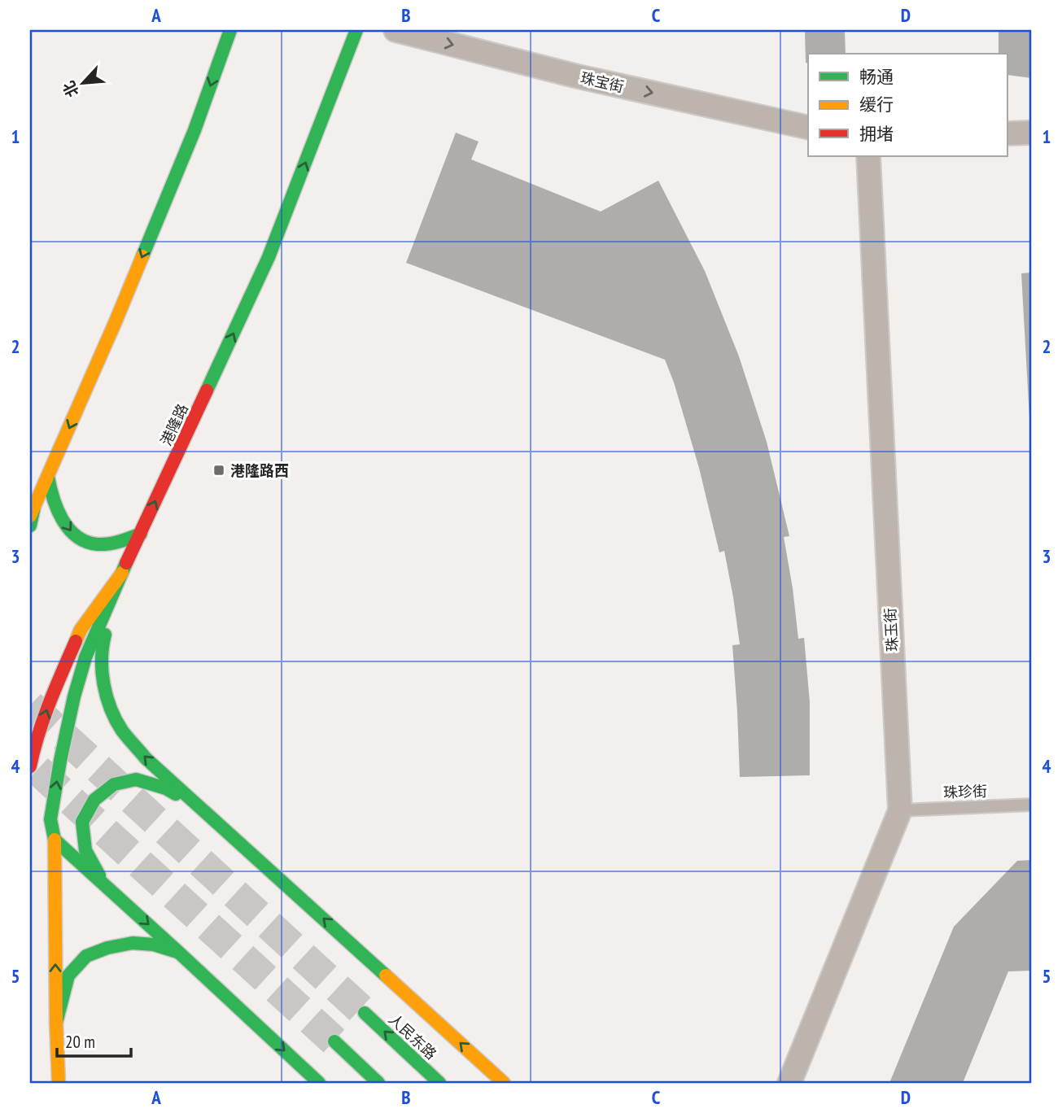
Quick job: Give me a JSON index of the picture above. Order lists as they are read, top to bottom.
{
  "streets": {
    "main road": ["港隆路", "人民东路"],
    "street": ["珠宝街", "珠玉街"],
    "lane": ["珠珍街"]
  },
  "crossings": [
    ["珠玉街", "珠珍街"]
  ],
  "one_way": ["珠宝街"],
  "places": {
    "transit": ["港隆路西"]
  },
  "legend": ["畅通", "缓行", "拥堵"],
  "scale_bar": "20 m",
  "north": "bottom left",
  "grid": {
    "columns": [
      "A",
      "B",
      "C",
      "D"
    ],
    "rows": [
      "1",
      "2",
      "3",
      "4",
      "5"
    ]
  }
}
